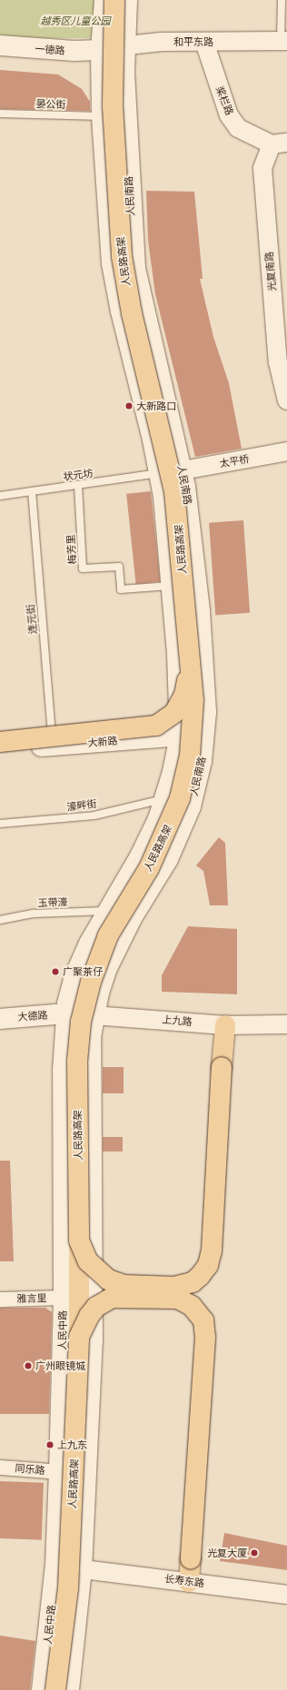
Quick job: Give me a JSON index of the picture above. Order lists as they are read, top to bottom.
{
  "streets": {
    "main road": [
      "一德路",
      "人民南路",
      "人民路高架",
      "大德路",
      "人民中路"
    ],
    "street": [
      "和平东路",
      "桨栏路",
      "光复南路",
      "太平桥",
      "大新路",
      "上九路",
      "雅言里",
      "同乐路",
      "长寿东路"
    ],
    "lane": [
      "晏公街",
      "状元坊",
      "梅芳里",
      "连元街",
      "濠畔街",
      "玉带濠"
    ]
  },
  "crossings": [
    ["和平东路", "一德路"],
    ["和平东路", "桨栏路"],
    ["和平东路", "人民南路"],
    ["桨栏路", "光复南路"],
    ["人民南路", "太平桥"],
    ["人民南路", "大新路"],
    ["人民南路", "上九路"],
    ["状元坊", "梅芳里"],
    ["状元坊", "连元街"],
    ["连元街", "大新路"],
    ["大德路", "上九路"],
    ["大德路", "人民中路"],
    ["上九路", "人民中路"],
    ["雅言里", "人民中路"],
    ["人民中路", "同乐路"],
    ["人民中路", "长寿东路"]
  ],
  "parks": ["越秀区儿童公园"],
  "places": [
    "大新路口",
    "广聚茶仔",
    "广州眼镜城",
    "上九东",
    "光复大厦"
  ]
}
